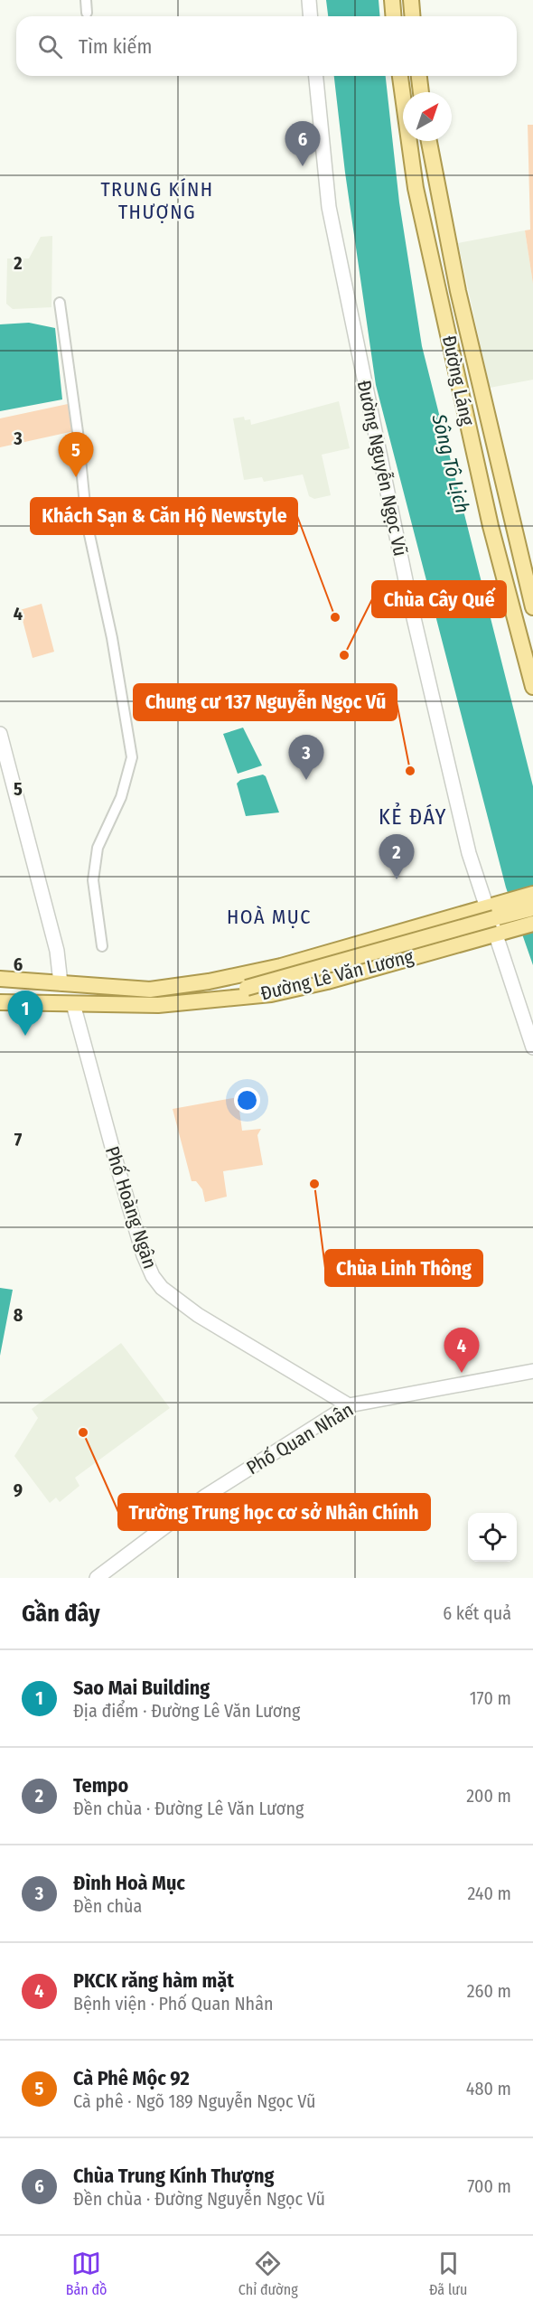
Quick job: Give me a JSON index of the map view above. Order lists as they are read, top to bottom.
{
  "streets": {
    "main road": ["Đường Láng", "Đường Lê Văn Lương"],
    "street": ["Đường Nguyễn Ngọc Vũ", "Phố Hoàng Ngân", "Phố Quan Nhân"]
  },
  "crossings": [
    ["Đường Nguyễn Ngọc Vũ", "Đường Lê Văn Lương"],
    ["Đường Lê Văn Lương", "Phố Hoàng Ngân"],
    ["Phố Hoàng Ngân", "Phố Quan Nhân"]
  ],
  "districts": ["TRUNG KÍNH THƯỢNG", "KẺ ĐÁY", "HOÀ MỤC"],
  "water": ["Sông Tô Lịch"],
  "places": [
    "Khách Sạn & Căn Hộ Newstyle",
    "Chùa Cây Quế",
    "Chung cư 137 Nguyễn Ngọc Vũ",
    "Chùa Linh Thông",
    "Trường Trung học cơ sở Nhân Chính"
  ],
  "north": "top right",
  "page": {
    "search": "Tìm kiếm",
    "pins": [
      "6",
      "5",
      "3",
      "2",
      "1",
      "4"
    ],
    "heading": ["Gần đây", "6 kết quả"],
    "list": [
      {
        "mark": "1",
        "name": "Sao Mai Building",
        "note": "Địa điểm · Đường Lê Văn Lương",
        "value": "170 m"
      },
      {
        "mark": "2",
        "name": "Tempo",
        "note": "Đền chùa · Đường Lê Văn Lương",
        "value": "200 m"
      },
      {
        "mark": "3",
        "name": "Đình Hoà Mục",
        "note": "Đền chùa",
        "value": "240 m"
      },
      {
        "mark": "4",
        "name": "PKCK răng hàm mặt",
        "note": "Bệnh viện · Phố Quan Nhân",
        "value": "260 m"
      },
      {
        "mark": "5",
        "name": "Cà Phê Mộc 92",
        "note": "Cà phê · Ngõ 189 Nguyễn Ngọc Vũ",
        "value": "480 m"
      },
      {
        "mark": "6",
        "name": "Chùa Trung Kính Thượng",
        "note": "Đền chùa · Đường Nguyễn Ngọc Vũ",
        "value": "700 m"
      }
    ],
    "nav": ["Bản đồ", "Chỉ đường", "Đã lưu"]
  },
  "grid": {
    "rows": [
      "2",
      "3",
      "4",
      "5",
      "6",
      "7",
      "8",
      "9"
    ]
  }
}
